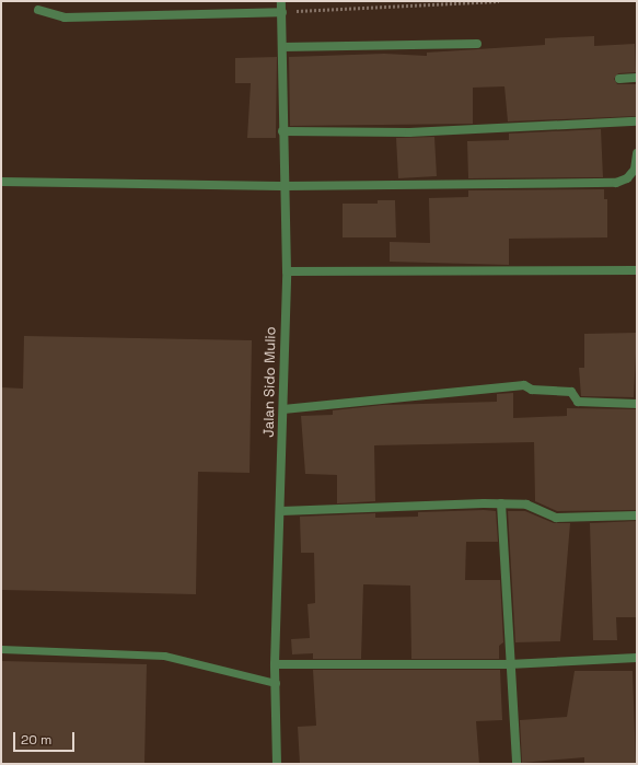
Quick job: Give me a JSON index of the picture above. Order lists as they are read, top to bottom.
{
  "streets": {
    "street": ["Jalan Sido Mulio"]
  },
  "scale_bar": "20 m"
}
